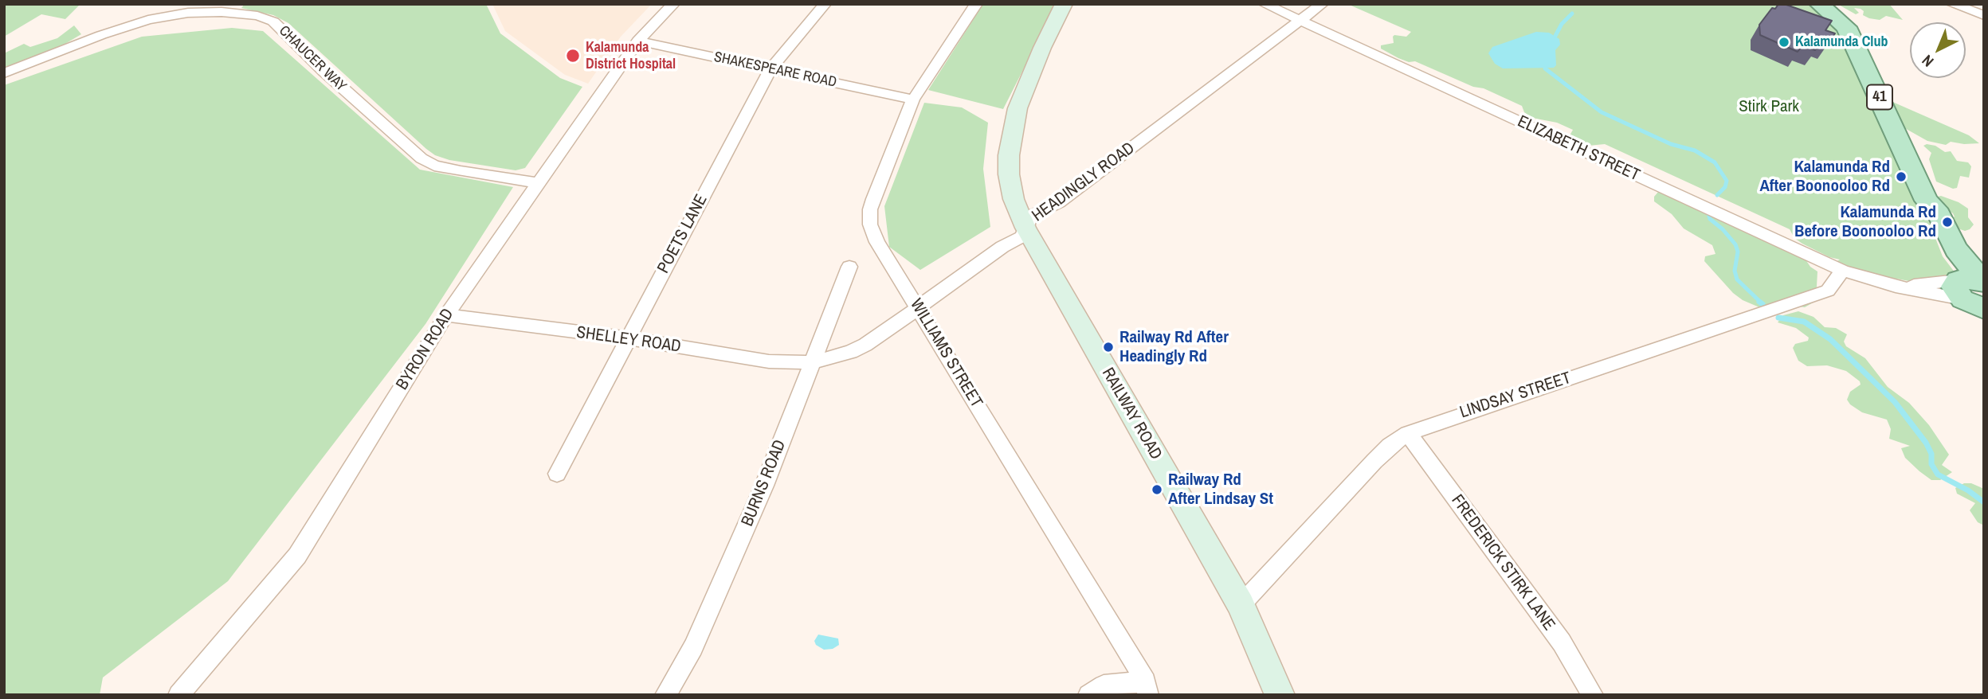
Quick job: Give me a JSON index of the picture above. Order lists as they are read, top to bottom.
{
  "streets": {
    "main road": ["41"],
    "street": [
      "CHAUCER WAY",
      "SHAKESPEARE ROAD",
      "ELIZABETH STREET",
      "HEADINGLY ROAD",
      "POETS LANE",
      "SHELLEY ROAD",
      "BYRON ROAD",
      "WILLIAMS STREET",
      "LINDSAY STREET",
      "RAILWAY ROAD",
      "BURNS ROAD",
      "FREDERICK STIRK LANE"
    ]
  },
  "crossings": [
    ["CHAUCER WAY", "BYRON ROAD"],
    ["SHAKESPEARE ROAD", "POETS LANE"],
    ["SHAKESPEARE ROAD", "BYRON ROAD"],
    ["SHAKESPEARE ROAD", "WILLIAMS STREET"],
    ["41", "ELIZABETH STREET"],
    ["ELIZABETH STREET", "HEADINGLY ROAD"],
    ["ELIZABETH STREET", "LINDSAY STREET"],
    ["HEADINGLY ROAD", "SHELLEY ROAD"],
    ["HEADINGLY ROAD", "WILLIAMS STREET"],
    ["HEADINGLY ROAD", "RAILWAY ROAD"],
    ["HEADINGLY ROAD", "BURNS ROAD"],
    ["POETS LANE", "SHELLEY ROAD"],
    ["SHELLEY ROAD", "BYRON ROAD"],
    ["SHELLEY ROAD", "BURNS ROAD"],
    ["LINDSAY STREET", "RAILWAY ROAD"],
    ["LINDSAY STREET", "FREDERICK STIRK LANE"]
  ],
  "parks": ["Stirk Park"],
  "places": [
    "Kalamunda Club",
    "Kalamunda District Hospital",
    "Kalamunda Rd After Boonooloo Rd",
    "Kalamunda Rd Before Boonooloo Rd",
    "Railway Rd After Headingly Rd",
    "Railway Rd After Lindsay St"
  ],
  "north": "bottom left"
}
